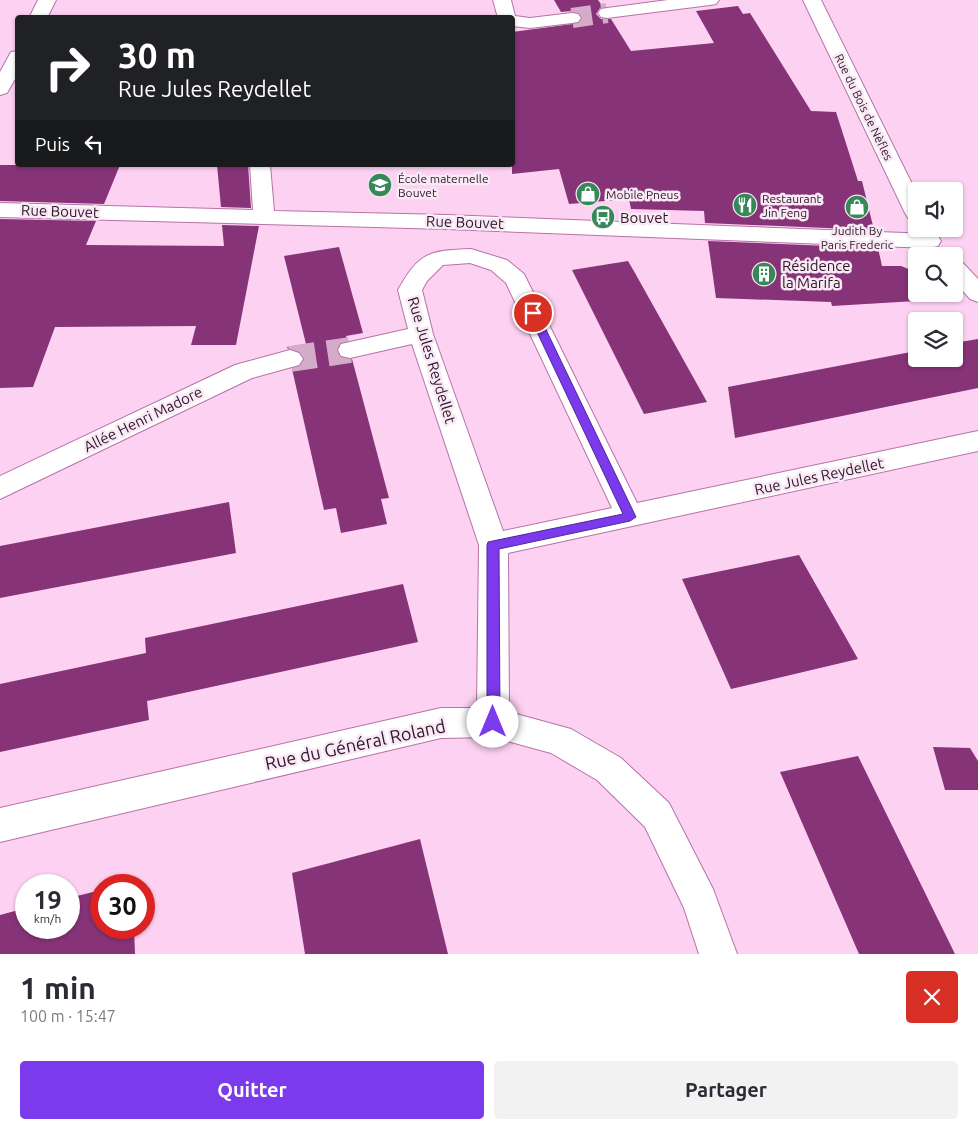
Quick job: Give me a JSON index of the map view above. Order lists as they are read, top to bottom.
{
  "streets": {
    "street": [
      "Rue du Bois de Nèfles",
      "Rue Bouvet",
      "Rue Jules Reydellet",
      "Allée Henri Madore",
      "Rue du Général Roland"
    ]
  },
  "crossings": [
    ["Rue Jules Reydellet", "Rue du Général Roland"]
  ],
  "places": {
    "school or university": ["École maternelle Bouvet"],
    "shop": ["Mobile Pneus", "Judith By Paris Frederic"],
    "restaurant": ["Restaurant Jin Feng"],
    "bus stop": ["Bouvet"],
    "building": ["Résidence la Marifa"]
  },
  "page": {
    "turn": ["30 m", "Rue Jules Reydellet"],
    "then": "Puis",
    "speed": "19 km/h",
    "limit": "30",
    "heading": ["1 min", "100 m · 15:47"],
    "buttons": ["Quitter", "Partager"]
  }
}
